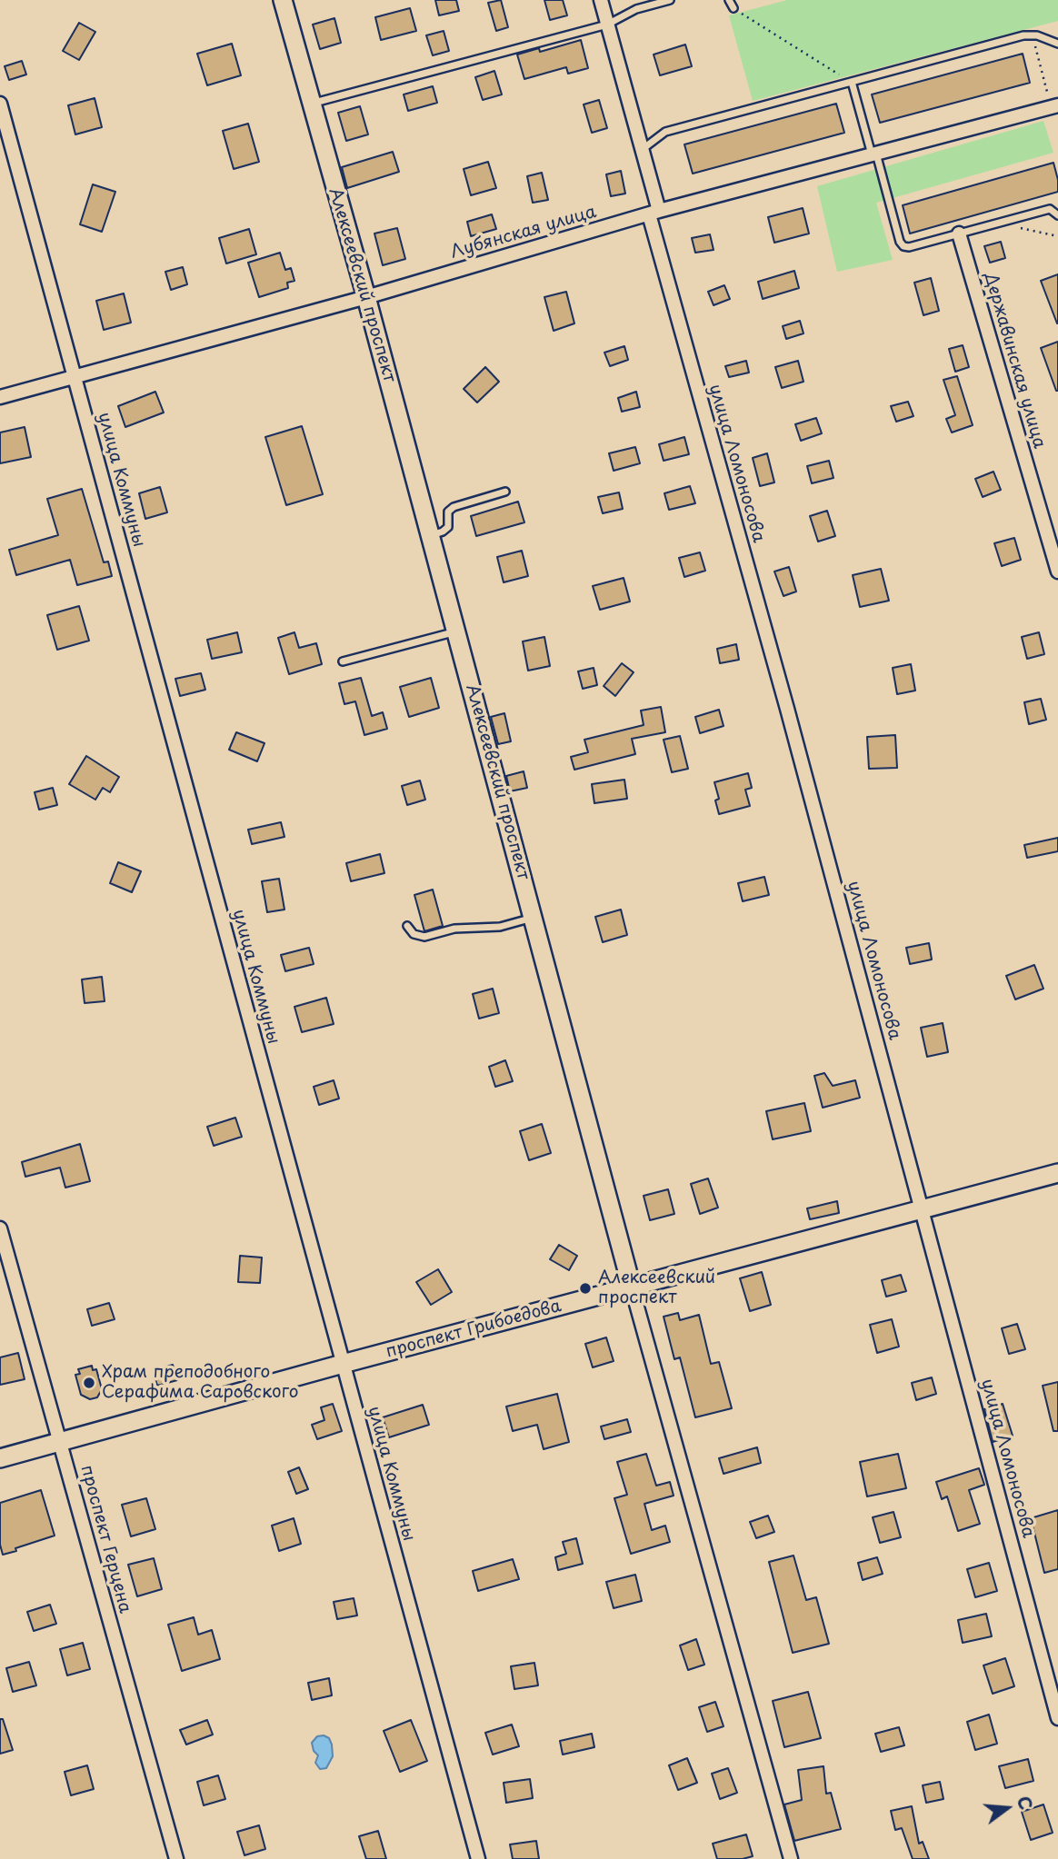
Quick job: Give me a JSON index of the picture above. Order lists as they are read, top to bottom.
{
  "streets": {
    "street": [
      "Лубянская улица",
      "Алексеевский проспект",
      "Державинская улица",
      "улица Ломоносова",
      "улица Коммуны",
      "проспект Грибоедова",
      "проспект Герцена"
    ]
  },
  "crossings": [
    ["Лубянская улица", "Алексеевский проспект"],
    ["Лубянская улица", "улица Ломоносова"],
    ["Лубянская улица", "улица Коммуны"],
    ["Алексеевский проспект", "проспект Грибоедова"],
    ["улица Ломоносова", "проспект Грибоедова"],
    ["улица Коммуны", "проспект Грибоедова"],
    ["проспект Грибоедова", "проспект Герцена"]
  ],
  "places": ["Алексеевский проспект", "Храм преподобного Серафима Саровского"],
  "north": "right"
}
